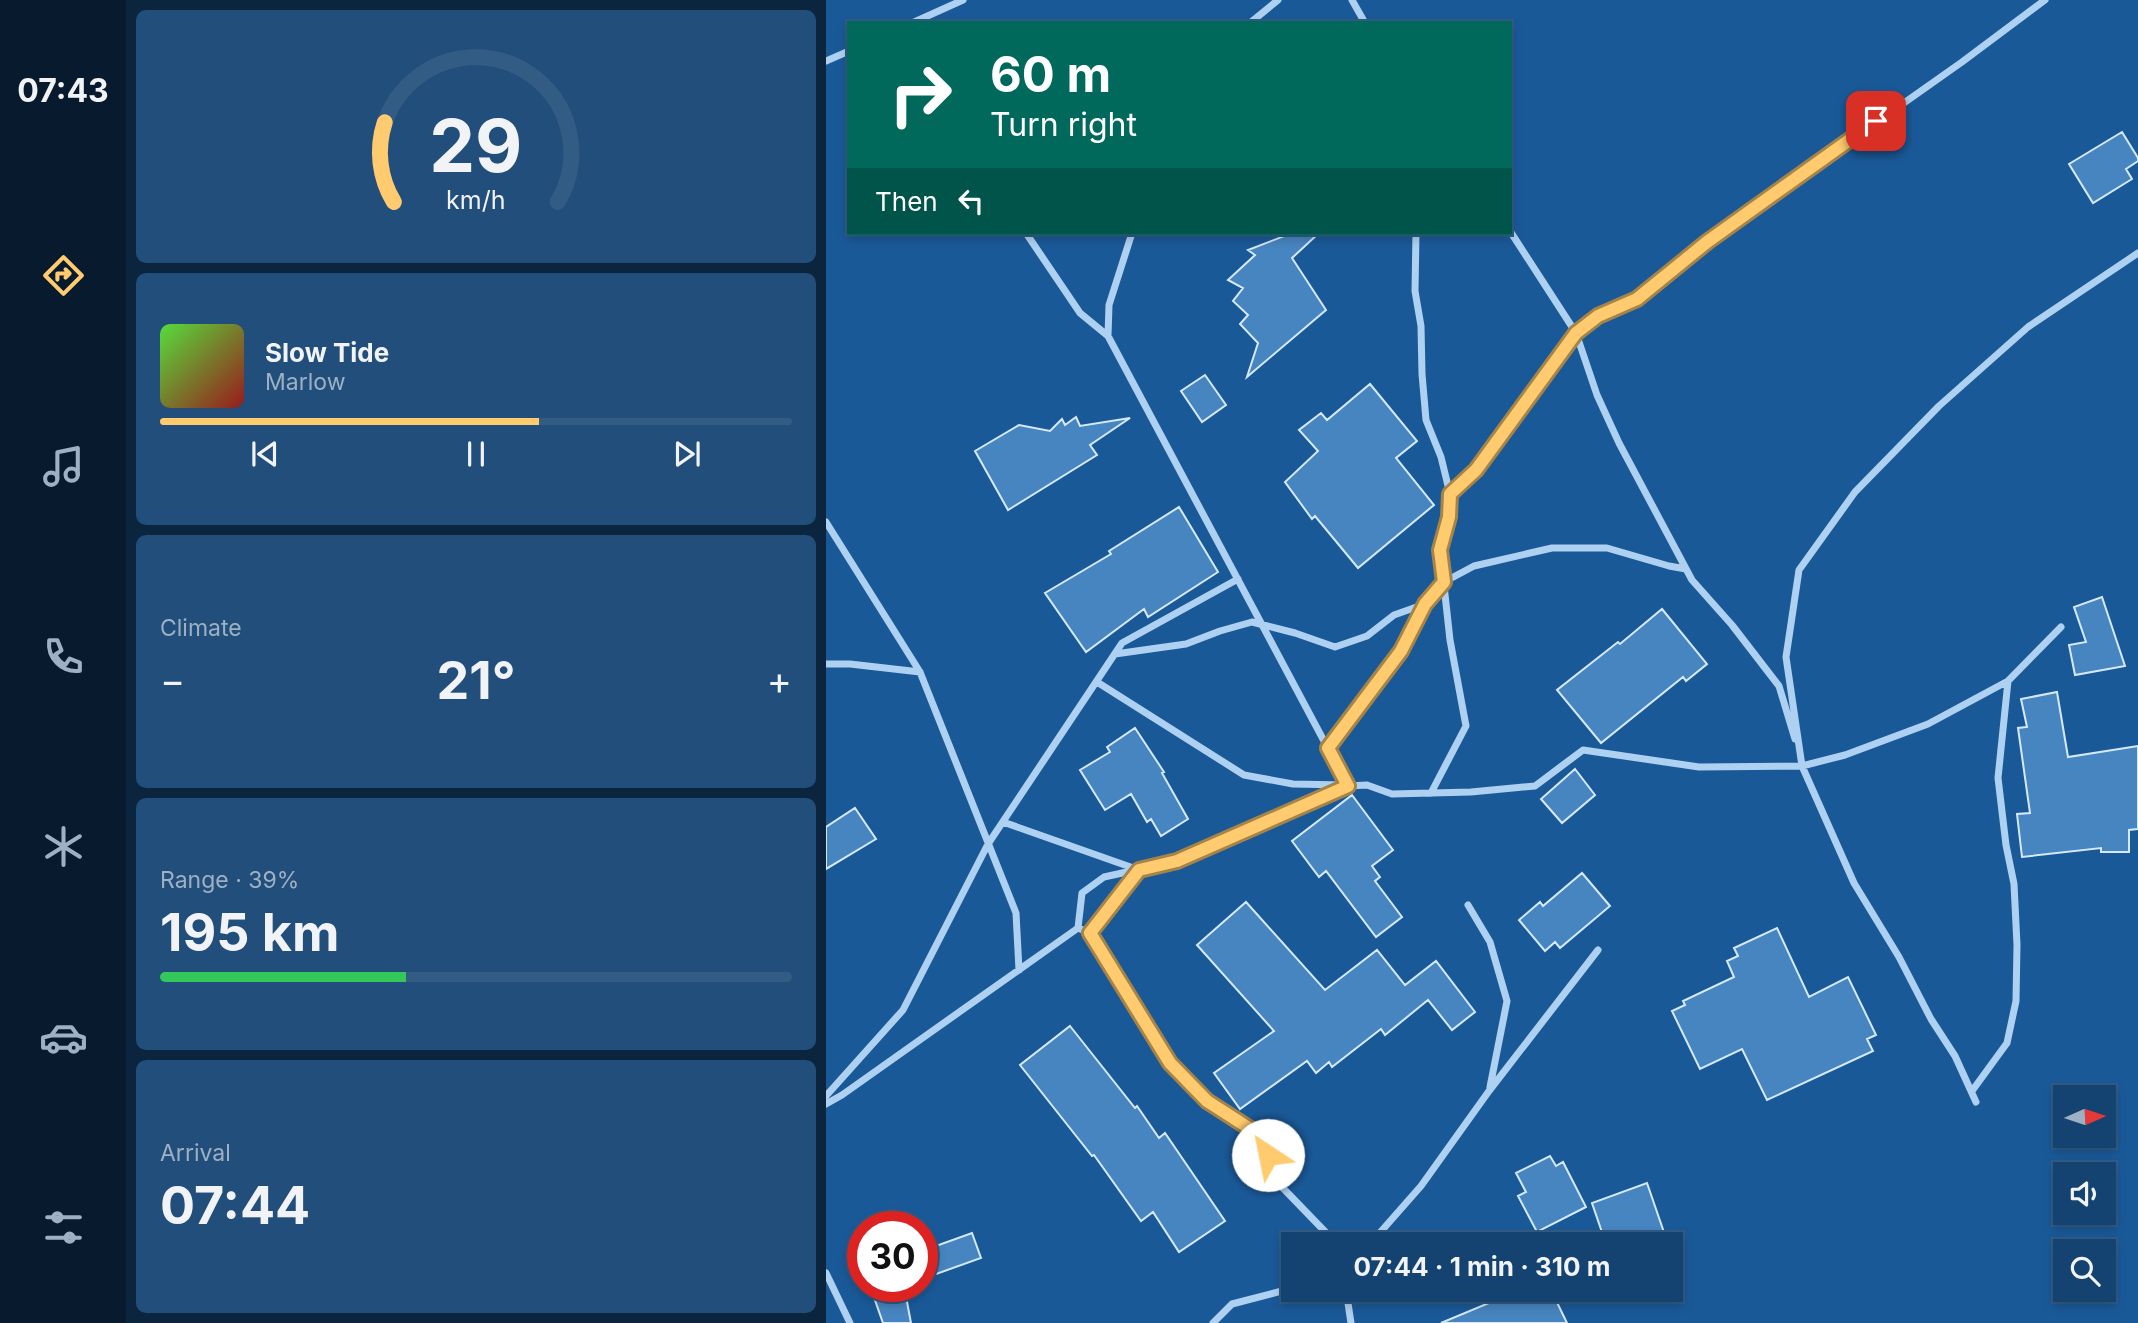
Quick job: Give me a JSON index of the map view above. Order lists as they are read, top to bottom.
{
  "north": "right",
  "page": {
    "tabs": "07:43",
    "turn": ["60 m", "Turn right"],
    "then": "Then",
    "song": ["Slow Tide", "Marlow"],
    "tile": [
      "Climate",
      ["Range · 39%", "195 km"],
      ["Arrival", "07:44"]
    ],
    "heat": ["−", "21°", "+"],
    "limit": "30",
    "trip": "07:44 · 1 min · 310 m",
    "gauge": ["29", "km/h"]
  }
}
